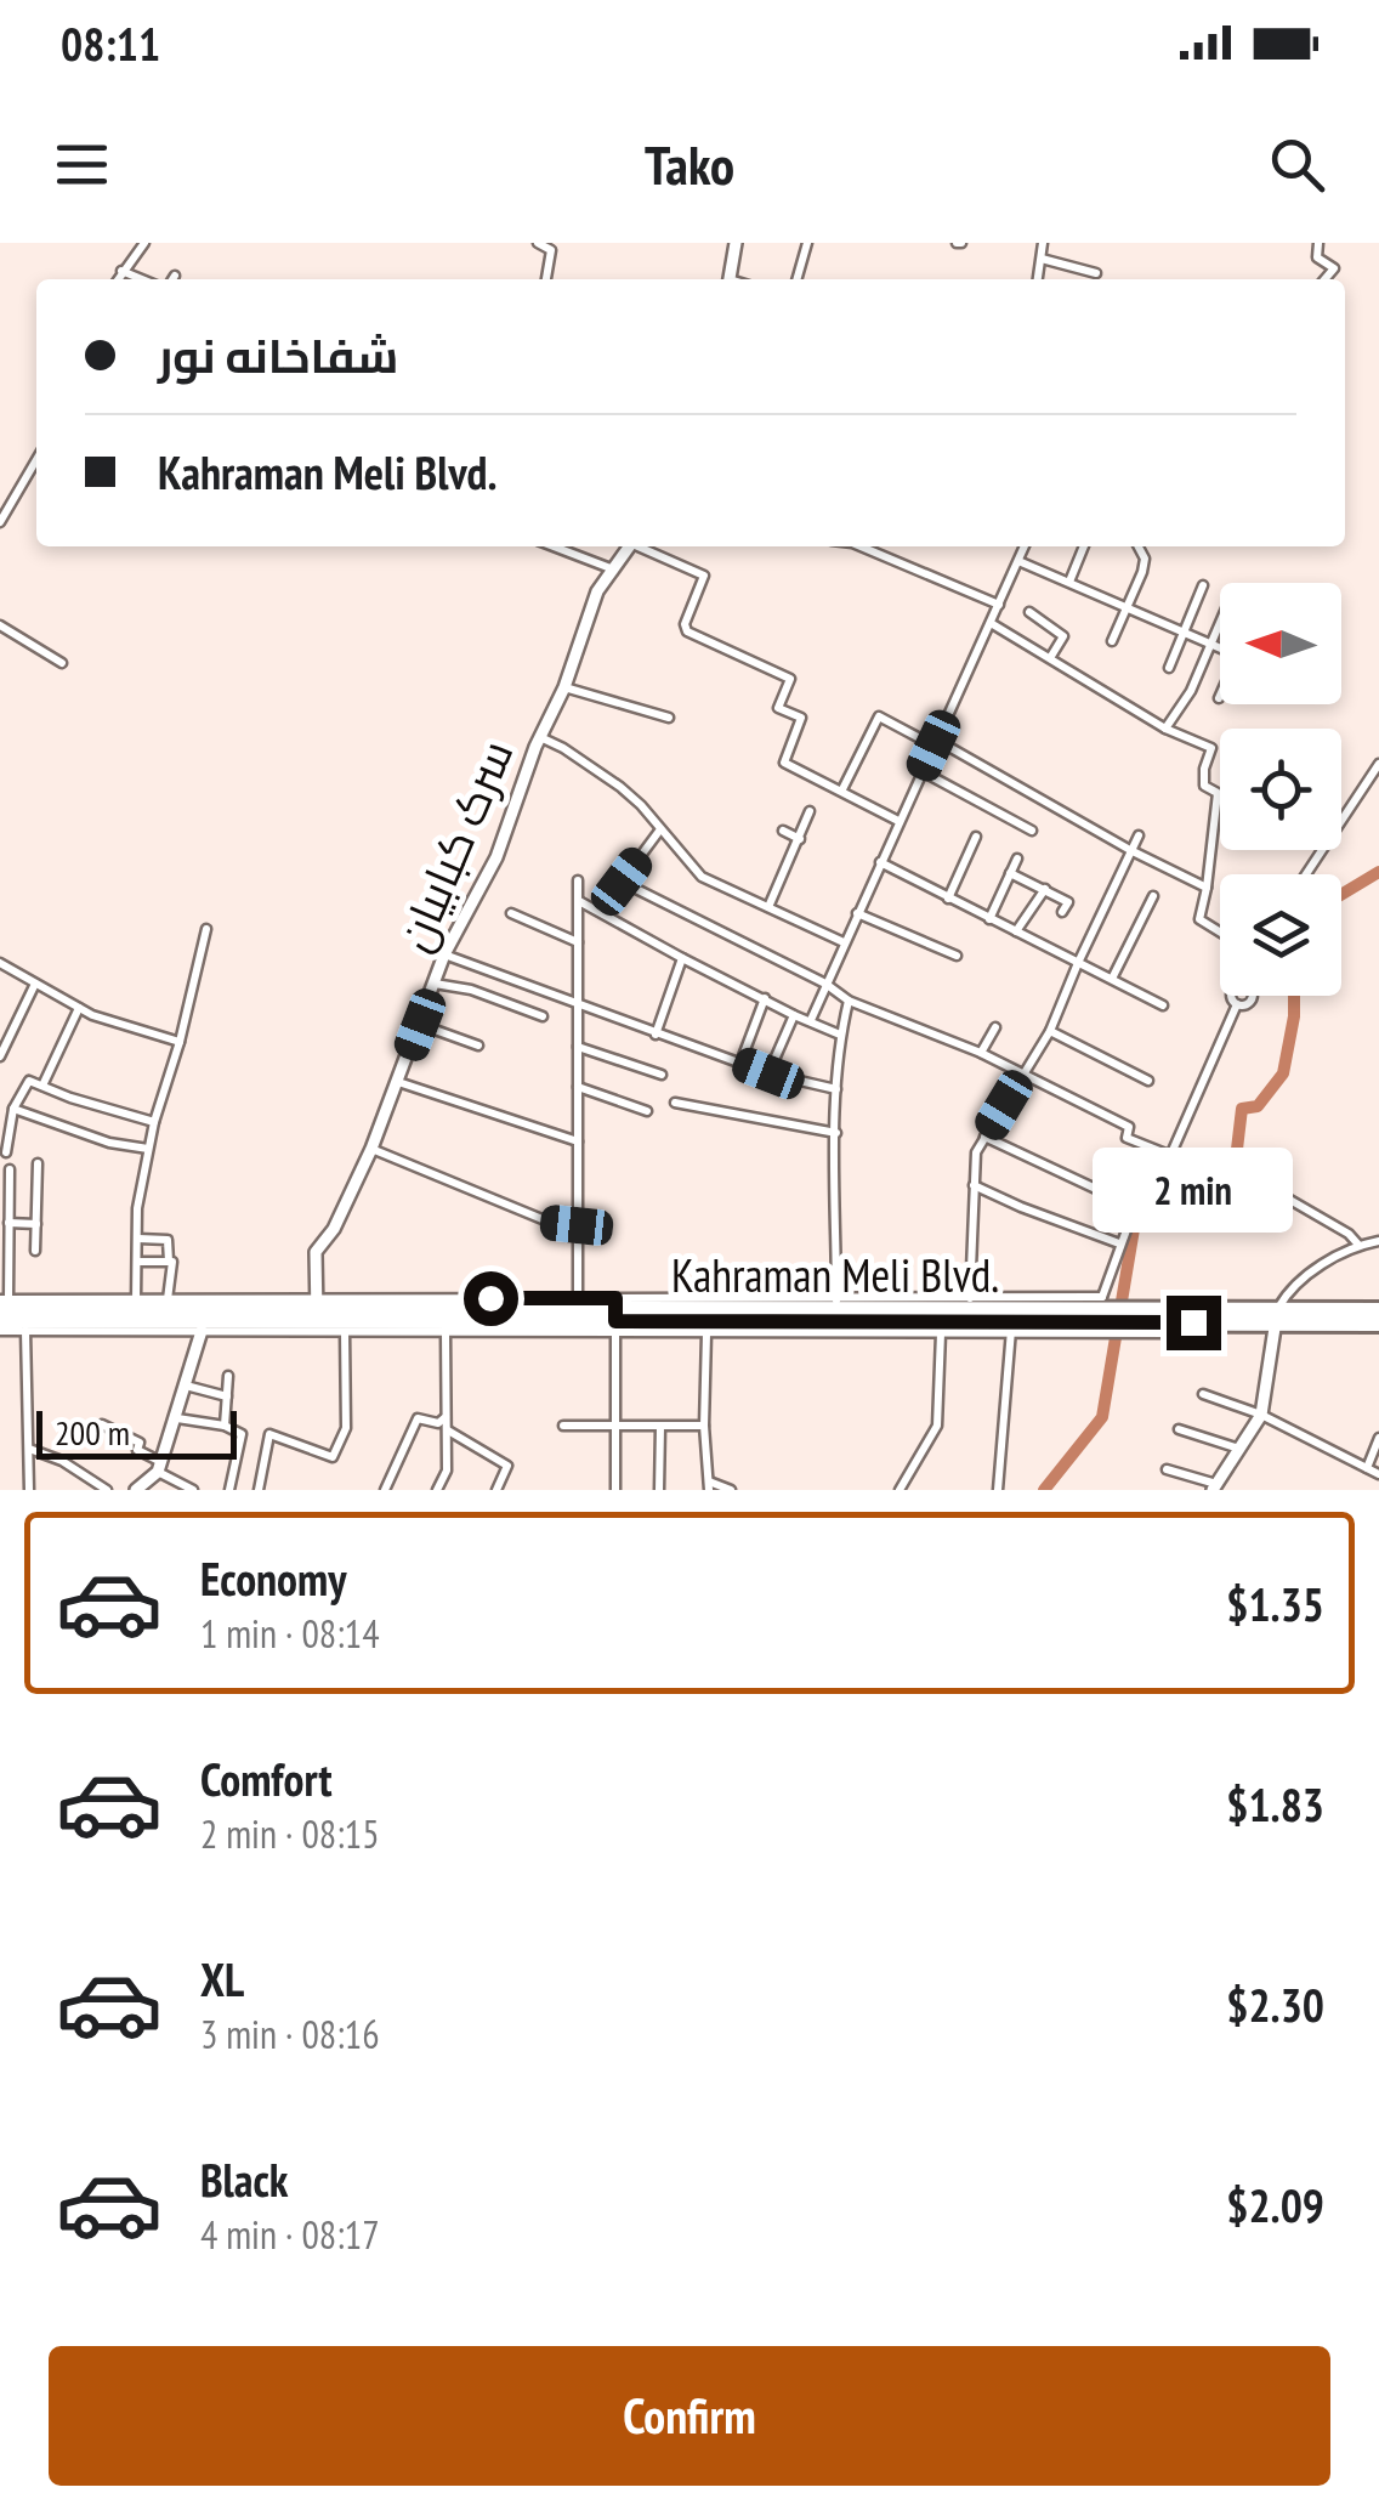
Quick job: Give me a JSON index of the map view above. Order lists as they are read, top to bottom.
{
  "streets": {
    "highway": ["Kahraman Meli Blvd."],
    "street": ["سرک کبابیان"]
  },
  "crossings": [
    ["سرک کبابیان", "Kahraman Meli Blvd."]
  ],
  "scale_bar": "200 m",
  "north": "left",
  "page": {
    "status": "08:11",
    "header": "Tako",
    "banner": ["شفاخانه نور", "Kahraman Meli Blvd."],
    "bubble": "2 min",
    "scale": "200 m",
    "list": [
      {
        "name": "Economy",
        "note": "1 min · 08:14",
        "value": "$1.35"
      },
      {
        "name": "Comfort",
        "note": "2 min · 08:15",
        "value": "$1.83"
      },
      {
        "name": "XL",
        "note": "3 min · 08:16",
        "value": "$2.30"
      },
      {
        "name": "Black",
        "note": "4 min · 08:17",
        "value": "$2.09"
      }
    ],
    "buttons": "Confirm"
  }
}
